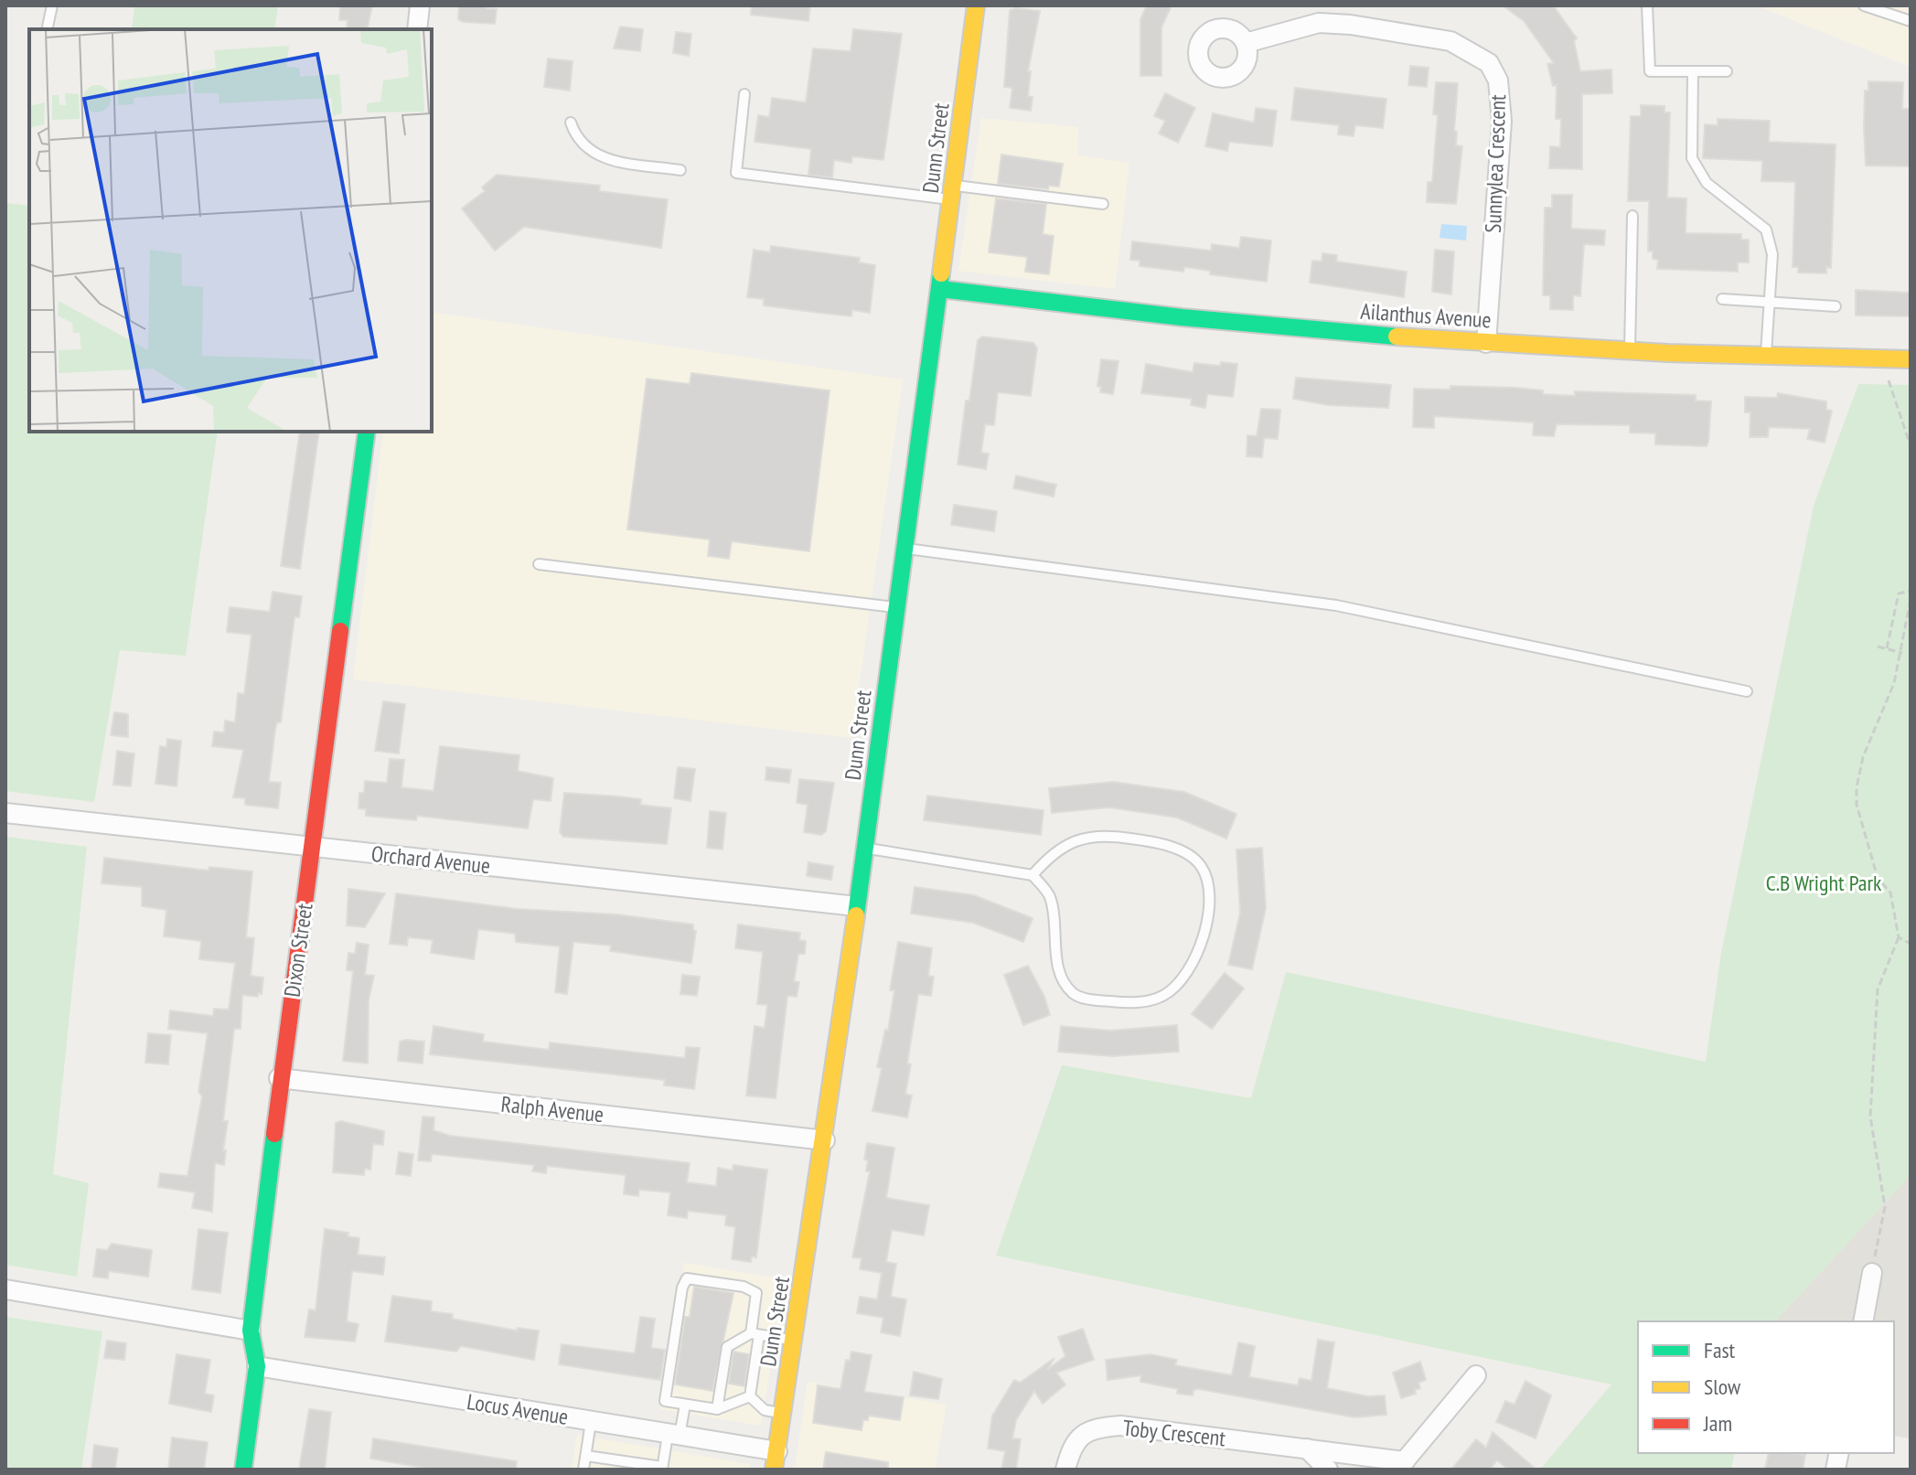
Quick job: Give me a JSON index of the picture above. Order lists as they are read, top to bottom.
{
  "streets": {
    "street": [
      "Dunn Street",
      "Sunnylea Crescent",
      "Ailanthus Avenue",
      "Orchard Avenue",
      "Dixon Street",
      "Ralph Avenue",
      "Locus Avenue",
      "Toby Crescent"
    ]
  },
  "crossings": [
    ["Dunn Street", "Ailanthus Avenue"],
    ["Dunn Street", "Orchard Avenue"],
    ["Dunn Street", "Ralph Avenue"],
    ["Dunn Street", "Locus Avenue"],
    ["Sunnylea Crescent", "Ailanthus Avenue"],
    ["Orchard Avenue", "Dixon Street"],
    ["Dixon Street", "Ralph Avenue"],
    ["Dixon Street", "Locus Avenue"]
  ],
  "parks": ["C.B Wright Park"],
  "legend": ["Fast", "Slow", "Jam"]
}
